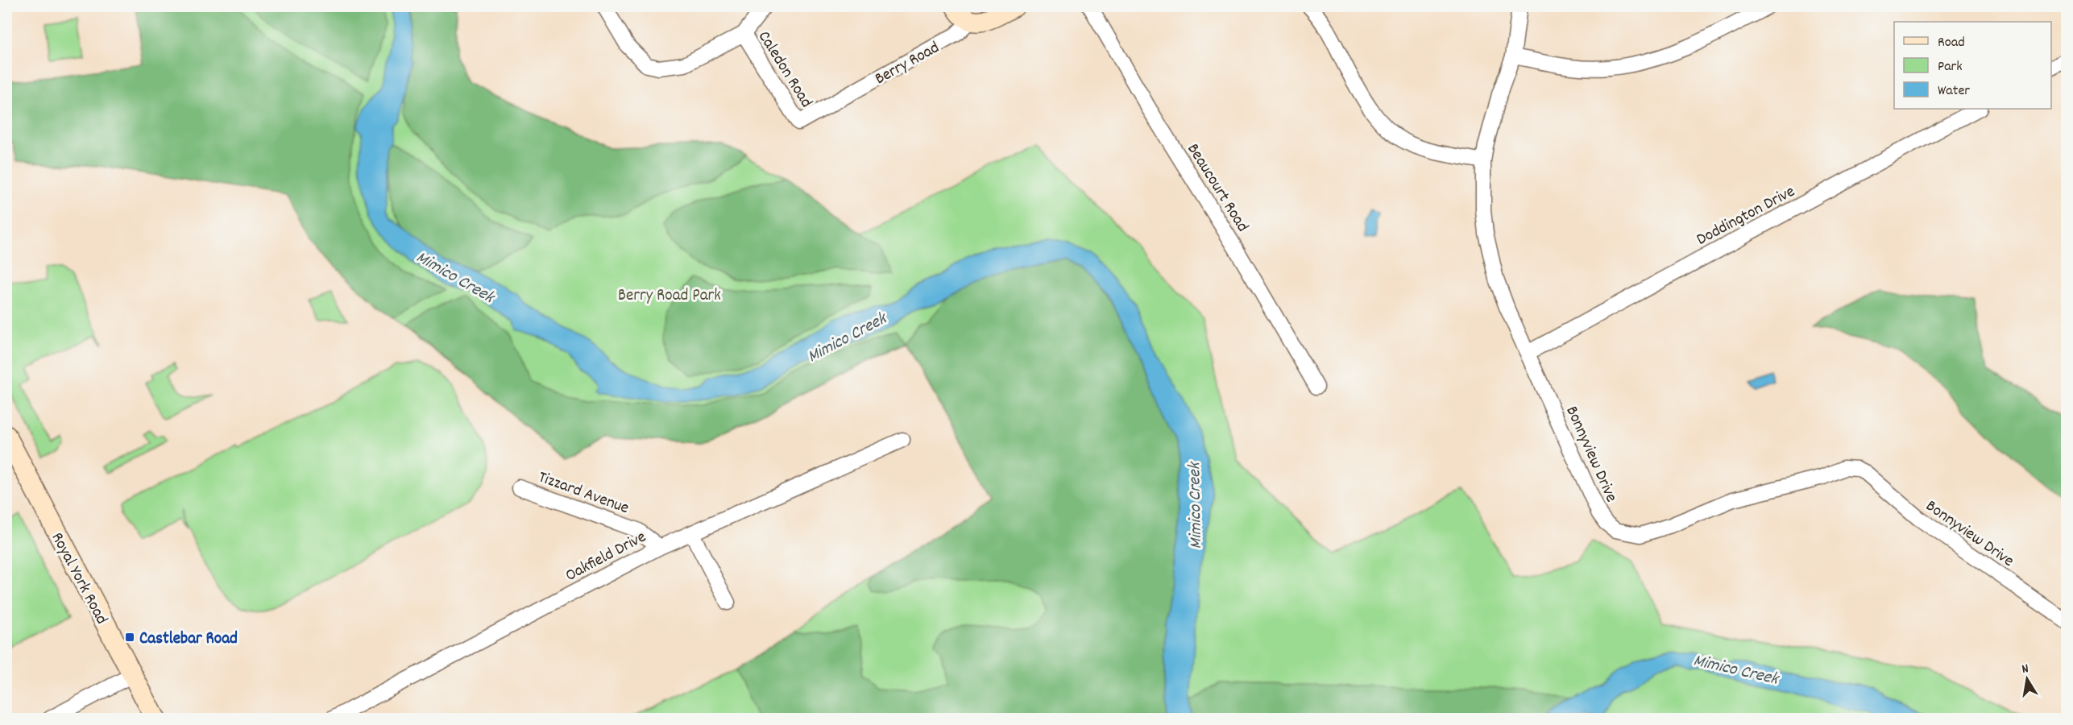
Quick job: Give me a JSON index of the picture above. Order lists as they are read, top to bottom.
{
  "streets": {
    "main road": ["Berry Road", "Royal York Road"],
    "street": [
      "Caledon Road",
      "Beaucourt Road",
      "Doddington Drive",
      "Bonnyview Drive",
      "Tizzard Avenue",
      "Oakfield Drive"
    ]
  },
  "crossings": [
    ["Berry Road", "Caledon Road"],
    ["Doddington Drive", "Bonnyview Drive"],
    ["Tizzard Avenue", "Oakfield Drive"]
  ],
  "water": ["Mimico Creek"],
  "parks": ["Berry Road Park"],
  "places": {
    "transit": ["Castlebar Road"]
  },
  "legend": ["Road", "Park", "Water"],
  "north": "top"
}
